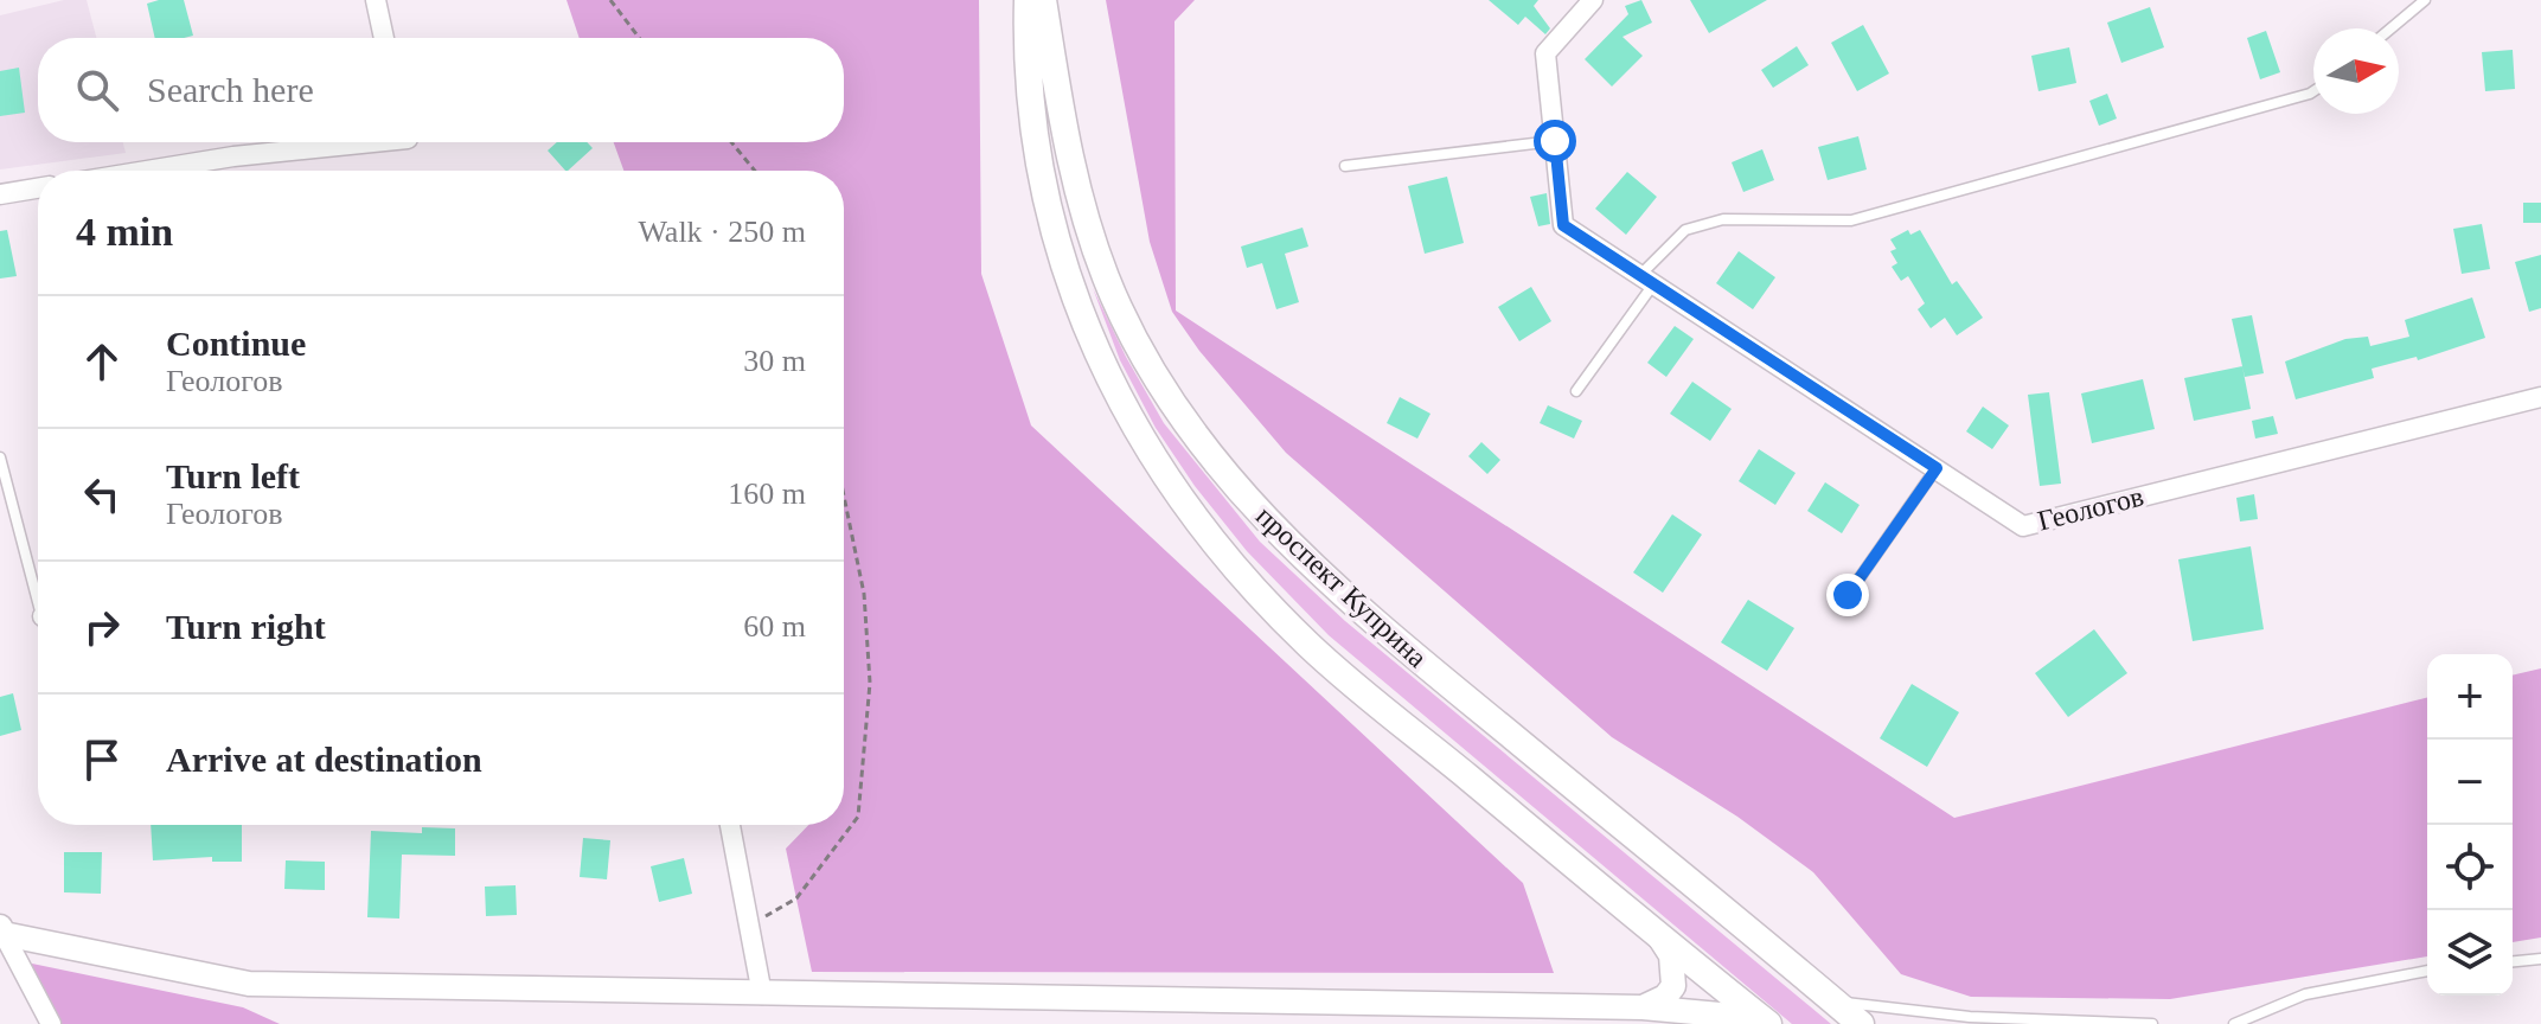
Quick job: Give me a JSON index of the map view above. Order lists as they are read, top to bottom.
{
  "streets": {
    "main road": ["проспект Куприна"],
    "street": ["Геологов"]
  },
  "north": "right",
  "page": {
    "search": "Search here",
    "heading": ["4 min", "Walk · 250 m"],
    "list": [
      ["Continue", "Геологов", "30 m"],
      ["Turn left", "Геологов", "160 m"],
      ["Turn right", "60 m"],
      "Arrive at destination"
    ],
    "map_buttons": ["+", "−"]
  }
}
